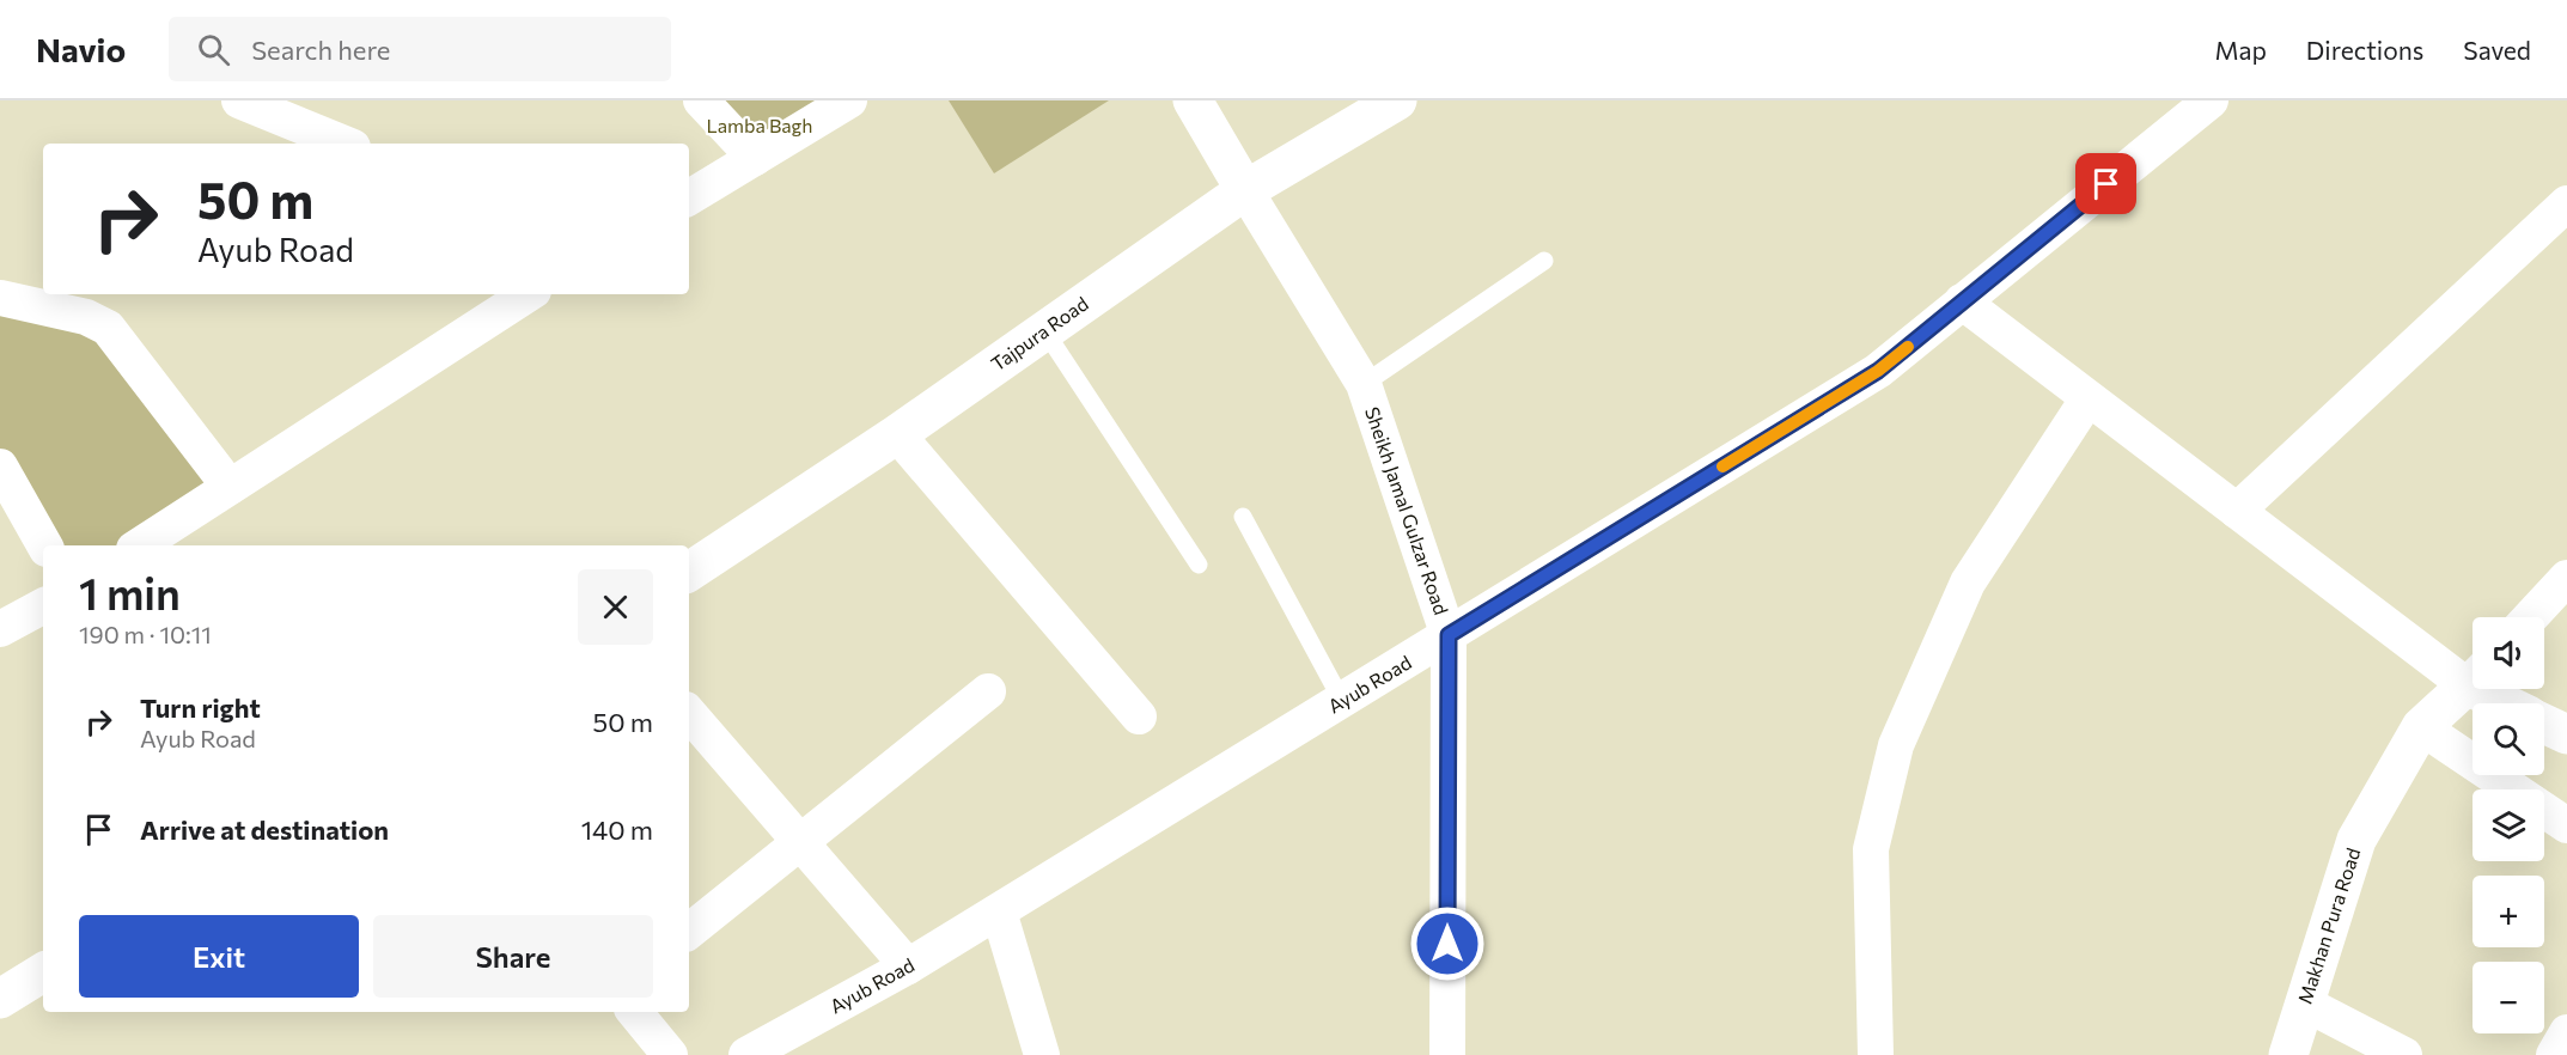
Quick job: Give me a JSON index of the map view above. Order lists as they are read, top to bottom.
{
  "streets": {
    "main road": ["Tajpura Road", "Sheikh Jamal Gulzar Road", "Makhan Pura Road"],
    "street": ["Ayub Road"]
  },
  "crossings": [
    ["Tajpura Road", "Sheikh Jamal Gulzar Road"],
    ["Sheikh Jamal Gulzar Road", "Ayub Road"]
  ],
  "parks": ["Lamba Bagh"],
  "page": {
    "header": "Navio",
    "search": "Search here",
    "nav": ["Map", "Directions", "Saved"],
    "turn": ["50 m", "Ayub Road"],
    "heading": ["1 min", "190 m · 10:11"],
    "map_buttons": ["+", "−"],
    "list": [
      {
        "name": "Turn right",
        "note": "Ayub Road",
        "value": "50 m"
      },
      {
        "name": "Arrive at destination",
        "value": "140 m"
      }
    ],
    "buttons": ["Exit", "Share"]
  }
}
